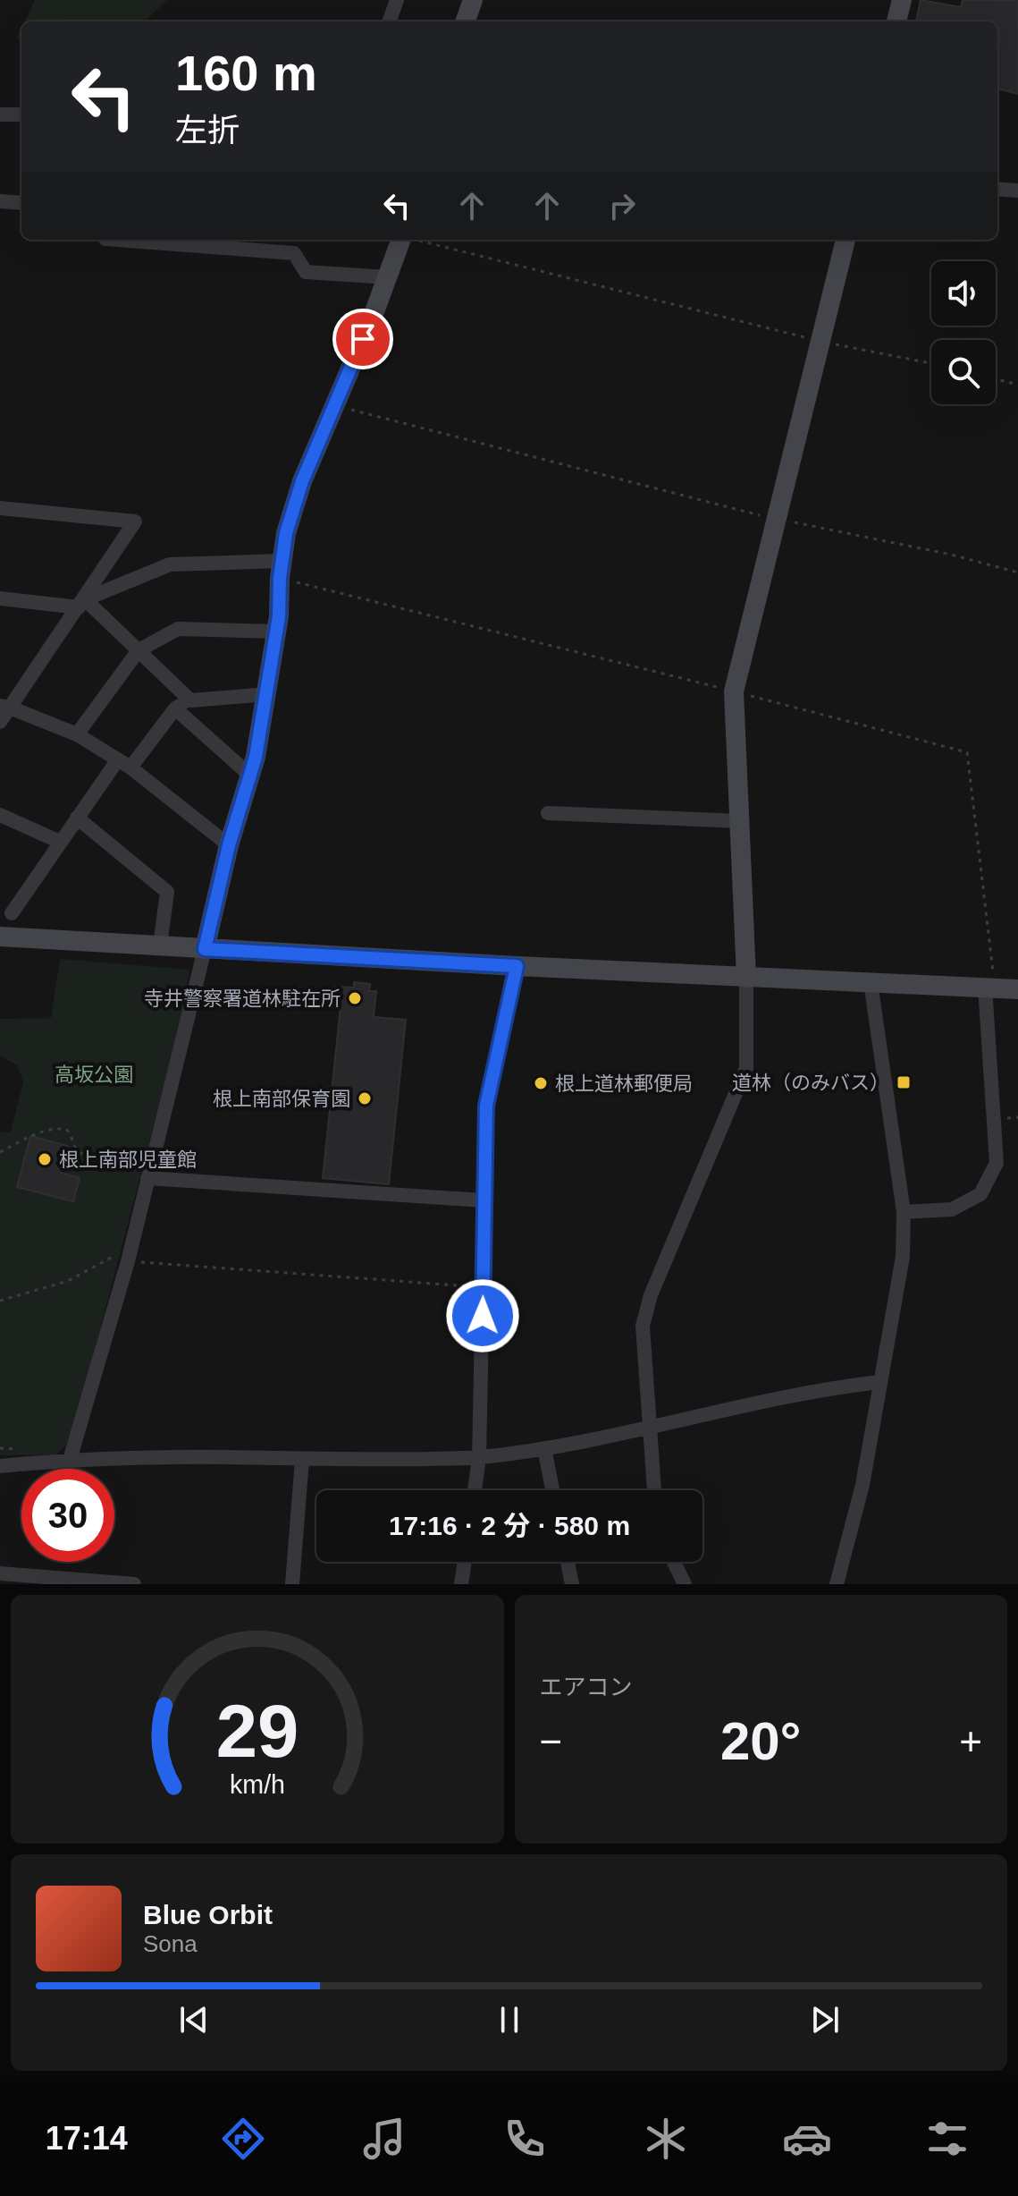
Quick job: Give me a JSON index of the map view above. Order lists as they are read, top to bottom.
{
  "parks": ["高坂公園"],
  "places": {
    "other": [
      "寺井警察署道林駐在所",
      "根上道林郵便局",
      "根上南部保育園",
      "根上南部児童館"
    ],
    "transit": ["道林（のみバス）"]
  },
  "page": {
    "turn": ["160 m", "左折"],
    "limit": "30",
    "trip": "17:16 · 2 分 · 580 m",
    "tile": "エアコン",
    "heat": ["−", "20°", "+"],
    "song": ["Blue Orbit", "Sona"],
    "tabs": "17:14",
    "gauge": ["29", "km/h"]
  }
}
